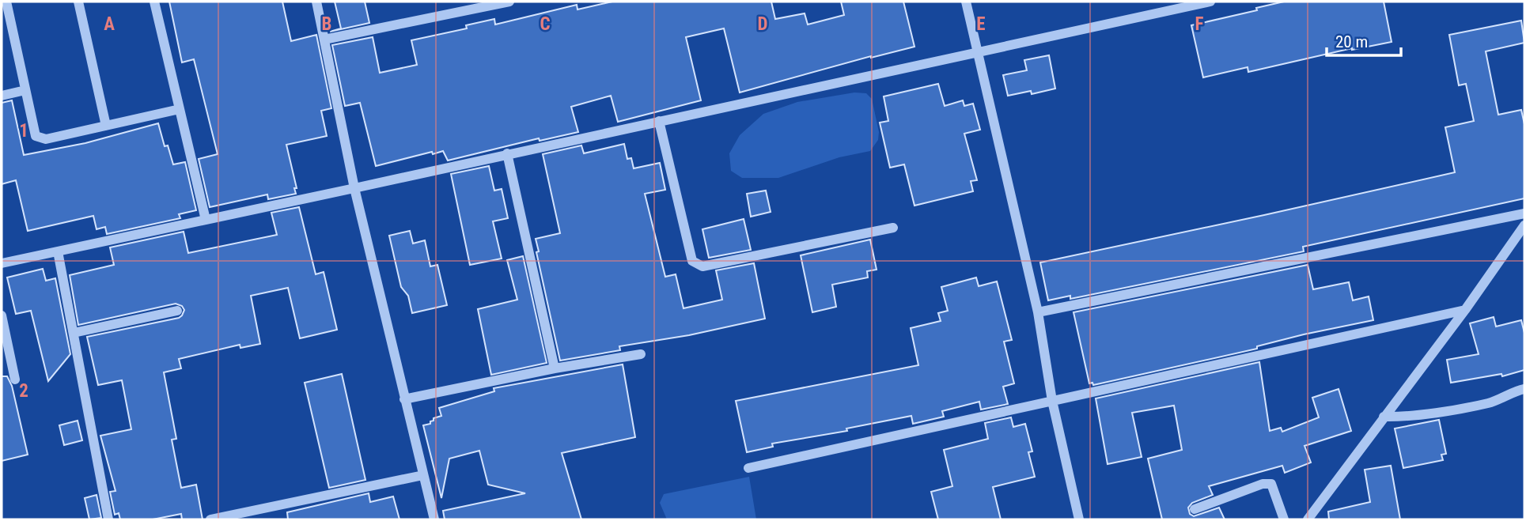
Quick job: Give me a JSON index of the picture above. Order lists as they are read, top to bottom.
{
  "scale_bar": "20 m",
  "grid": {
    "columns": [
      "A",
      "B",
      "C",
      "D",
      "E",
      "F"
    ],
    "rows": ["1", "2"]
  }
}
